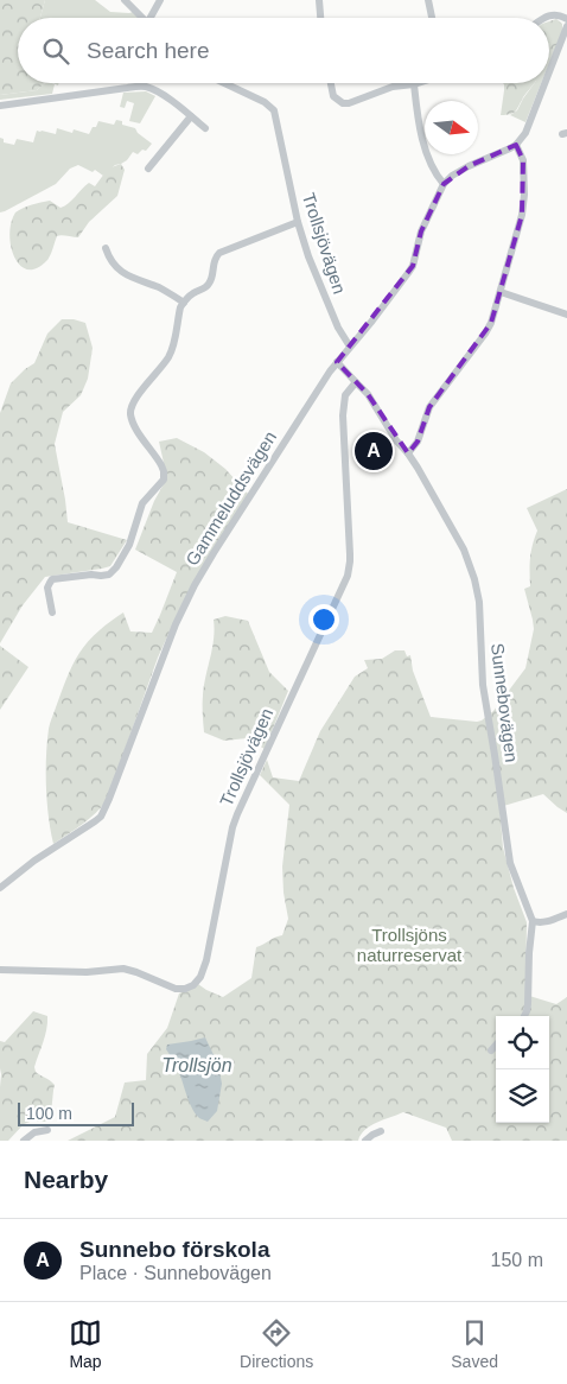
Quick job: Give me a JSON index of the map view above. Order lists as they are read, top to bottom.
{
  "streets": {
    "street": ["Trollsjövägen", "Gammeluddsvägen", "Sunnebovägen"]
  },
  "crossings": [
    ["Trollsjövägen", "Gammeluddsvägen"],
    ["Trollsjövägen", "Sunnebovägen"]
  ],
  "water": ["Trollsjön"],
  "parks": ["Trollsjöns naturreservat"],
  "scale_bar": "100 m",
  "north": "right",
  "page": {
    "search": "Search here",
    "pins": "A",
    "scale": "100 m",
    "heading": "Nearby",
    "list": [
      {
        "mark": "A",
        "name": "Sunnebo förskola",
        "note": "Place · Sunnebovägen",
        "value": "150 m"
      }
    ],
    "nav": ["Map", "Directions", "Saved"]
  }
}
